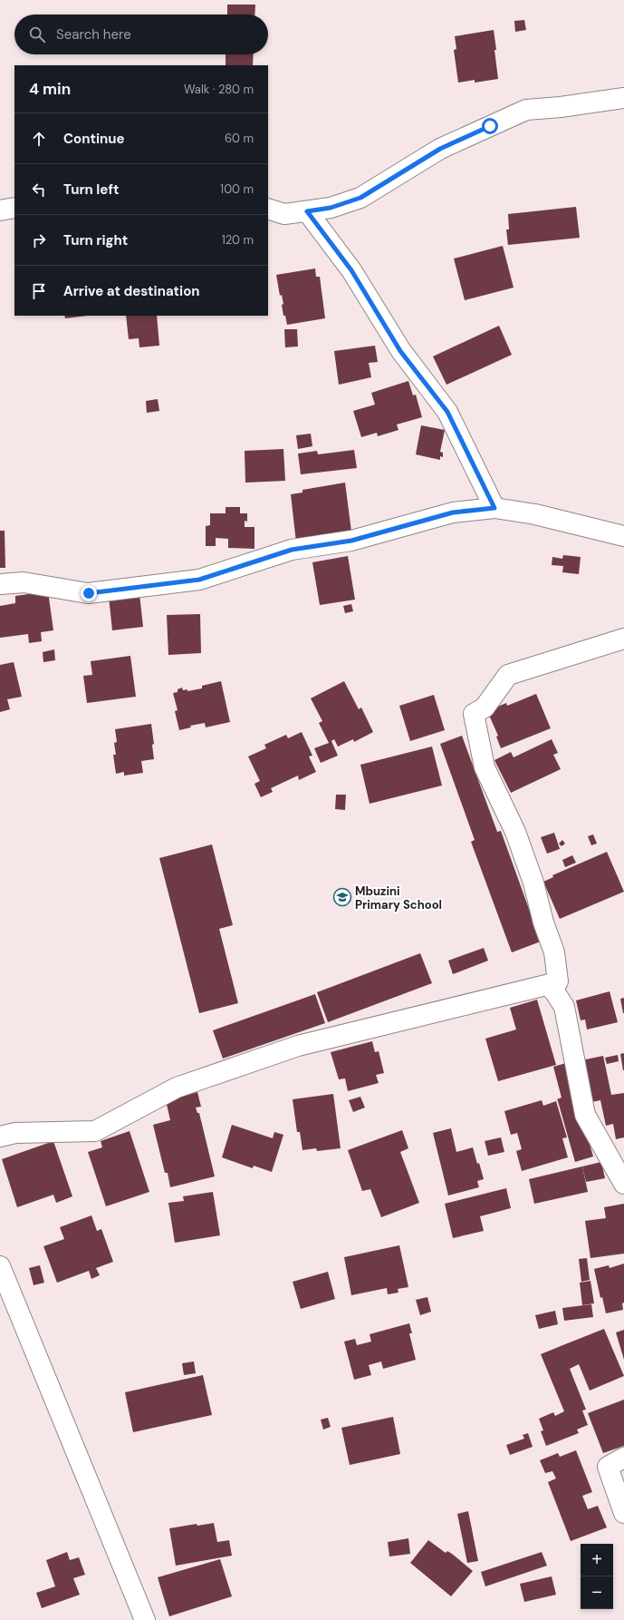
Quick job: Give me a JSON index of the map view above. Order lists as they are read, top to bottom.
{
  "places": {
    "school or university": ["Mbuzini Primary School"]
  },
  "page": {
    "search": "Search here",
    "heading": ["4 min", "Walk · 280 m"],
    "list": [
      ["Continue", "60 m"],
      ["Turn left", "100 m"],
      ["Turn right", "120 m"],
      "Arrive at destination"
    ],
    "map_buttons": ["+", "−"]
  }
}
